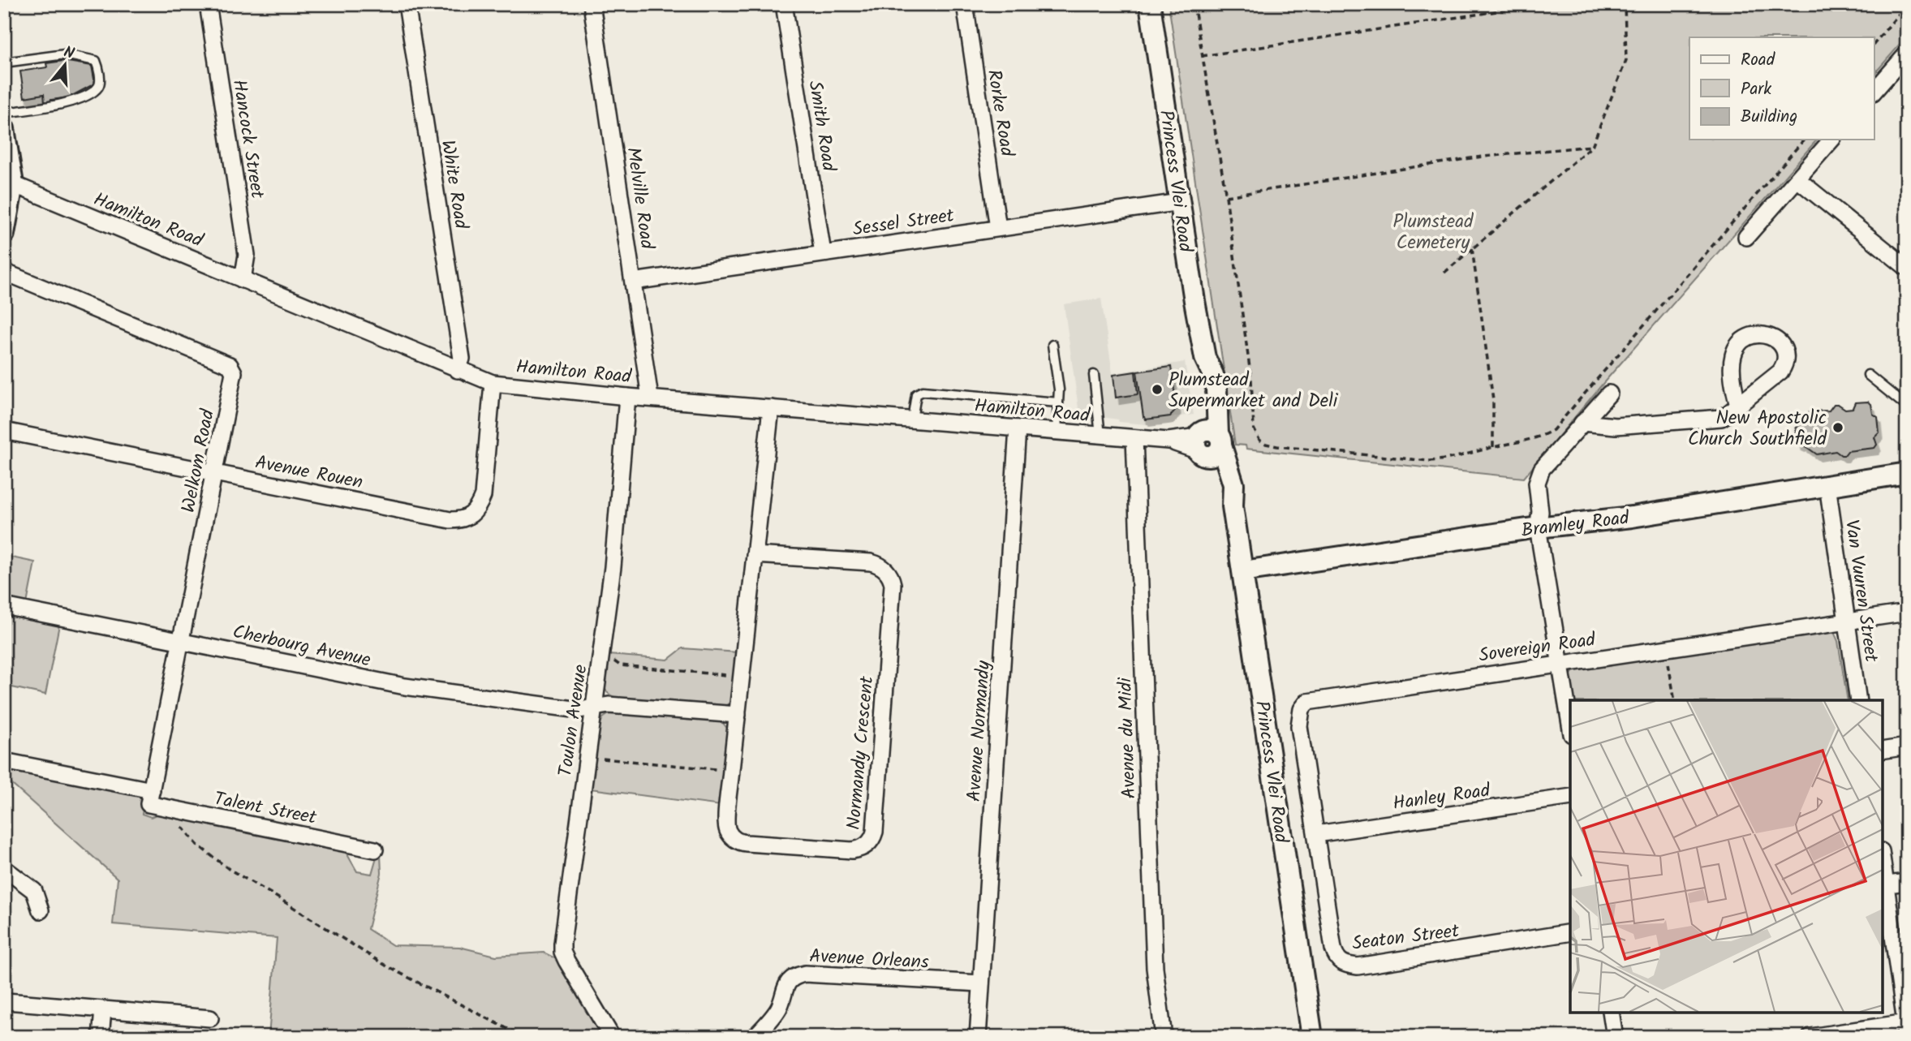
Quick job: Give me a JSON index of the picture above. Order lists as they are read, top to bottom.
{
  "streets": {
    "street": [
      "Rorke Road",
      "Smith Road",
      "Hancock Street",
      "Princess Vlei Road",
      "White Road",
      "Melville Road",
      "Hamilton Road",
      "Sessel Street",
      "Welkom Road",
      "Avenue Rouen",
      "Bramley Road",
      "Van Vuuren Street",
      "Cherbourg Avenue",
      "Sovereign Road",
      "Toulon Avenue",
      "Avenue Normandy",
      "Avenue du Midi",
      "Normandy Crescent",
      "Hanley Road",
      "Talent Street",
      "Seaton Street",
      "Avenue Orleans"
    ]
  },
  "crossings": [
    ["Rorke Road", "Sessel Street"],
    ["Smith Road", "Sessel Street"],
    ["Hancock Street", "Hamilton Road"],
    ["Princess Vlei Road", "Hamilton Road"],
    ["Princess Vlei Road", "Sessel Street"],
    ["Princess Vlei Road", "Bramley Road"],
    ["White Road", "Hamilton Road"],
    ["Melville Road", "Hamilton Road"],
    ["Melville Road", "Sessel Street"],
    ["Hamilton Road", "Avenue Rouen"],
    ["Hamilton Road", "Toulon Avenue"],
    ["Hamilton Road", "Avenue Normandy"],
    ["Hamilton Road", "Avenue du Midi"],
    ["Hamilton Road", "Normandy Crescent"],
    ["Welkom Road", "Avenue Rouen"],
    ["Welkom Road", "Cherbourg Avenue"],
    ["Welkom Road", "Talent Street"],
    ["Bramley Road", "Van Vuuren Street"],
    ["Van Vuuren Street", "Sovereign Road"],
    ["Cherbourg Avenue", "Toulon Avenue"],
    ["Sovereign Road", "Hanley Road"],
    ["Sovereign Road", "Seaton Street"],
    ["Avenue Normandy", "Avenue Orleans"],
    ["Hanley Road", "Seaton Street"]
  ],
  "parks": ["Plumstead Cemetery"],
  "places": ["Plumstead Supermarket and Deli", "New Apostolic Church Southfield"],
  "legend": ["Road", "Park", "Building"],
  "north": "top"
}
